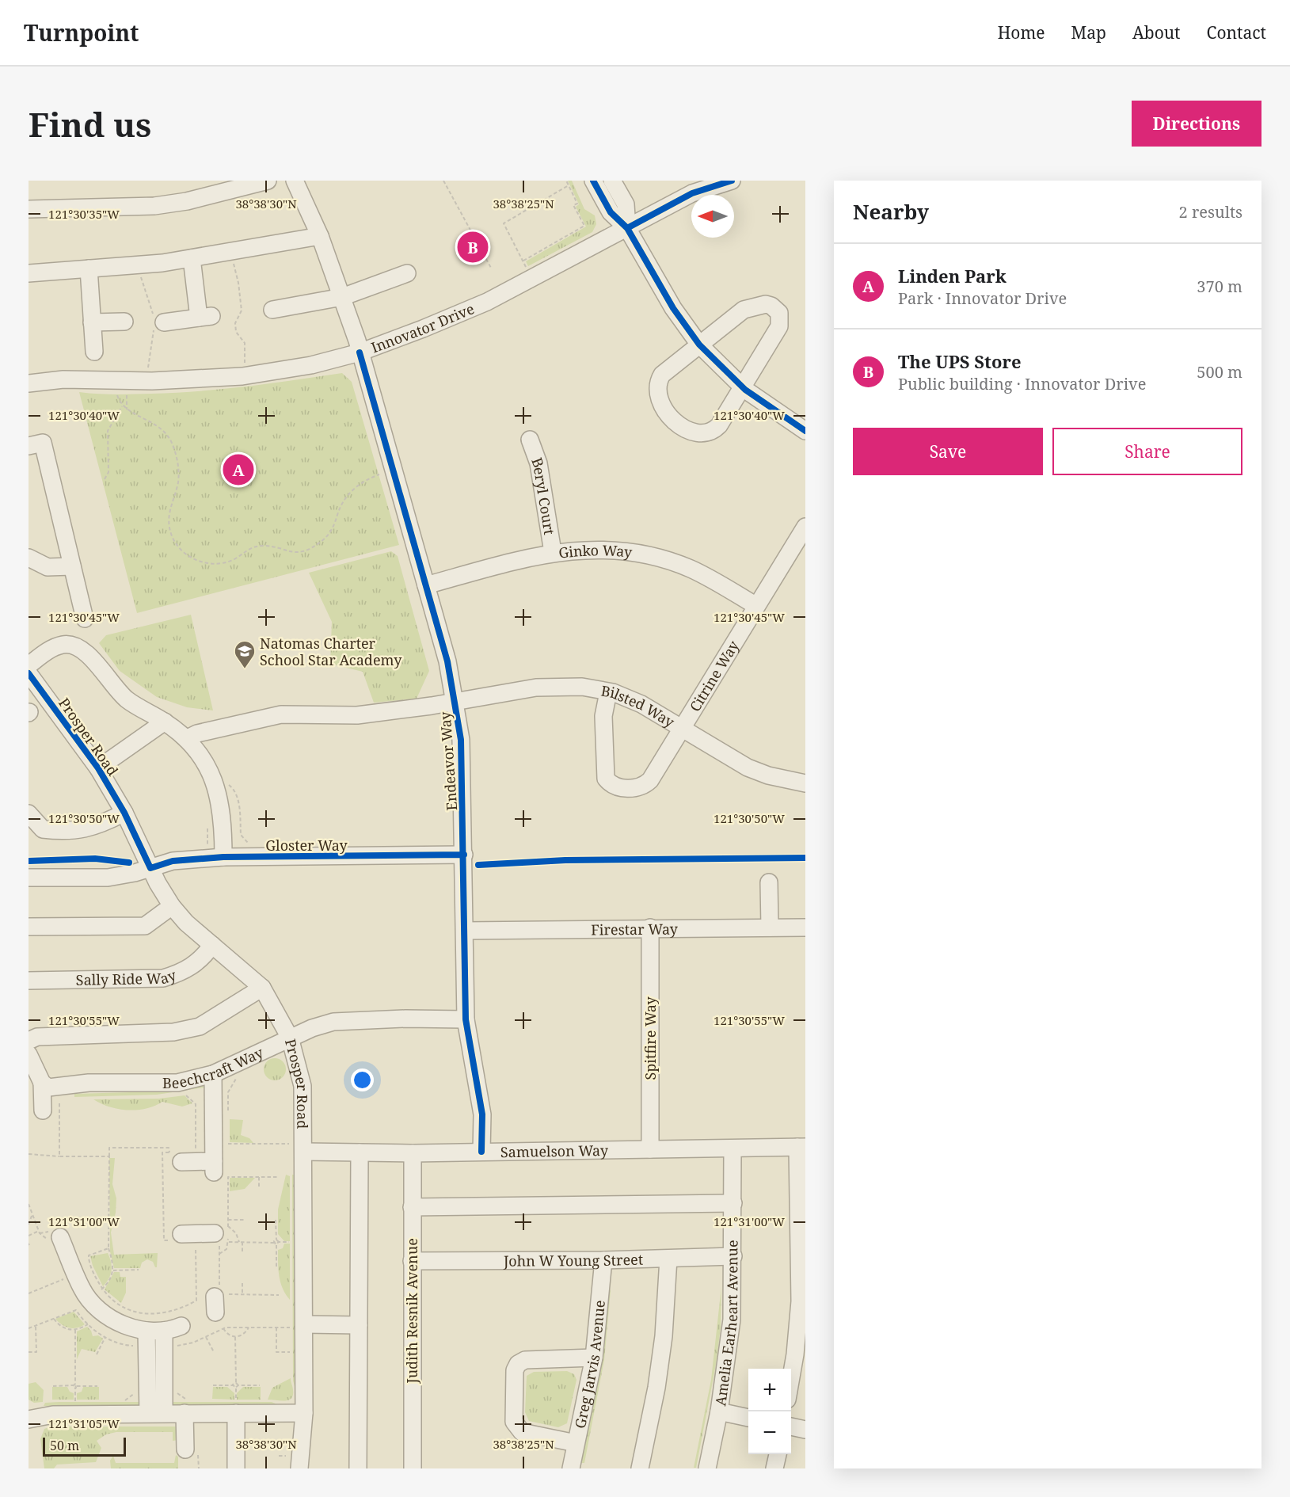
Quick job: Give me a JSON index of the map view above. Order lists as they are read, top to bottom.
{
  "streets": {
    "street": [
      "Innovator Drive",
      "Beryl Court",
      "Ginko Way",
      "Citrine Way",
      "Bilsted Way",
      "Prosper Road",
      "Endeavor Way",
      "Gloster Way",
      "Firestar Way",
      "Sally Ride Way",
      "Spitfire Way",
      "Beechcraft Way",
      "Samuelson Way",
      "John W Young Street",
      "Judith Resnik Avenue",
      "Amelia Earheart Avenue",
      "Greg Jarvis Avenue"
    ]
  },
  "crossings": [
    ["Innovator Drive", "Endeavor Way"],
    ["Beryl Court", "Ginko Way"],
    ["Ginko Way", "Citrine Way"],
    ["Ginko Way", "Endeavor Way"],
    ["Citrine Way", "Bilsted Way"],
    ["Bilsted Way", "Endeavor Way"],
    ["Prosper Road", "Gloster Way"],
    ["Prosper Road", "Sally Ride Way"],
    ["Prosper Road", "Beechcraft Way"],
    ["Prosper Road", "Samuelson Way"],
    ["Endeavor Way", "Gloster Way"],
    ["Endeavor Way", "Firestar Way"],
    ["Endeavor Way", "Beechcraft Way"],
    ["Endeavor Way", "Samuelson Way"],
    ["Firestar Way", "Spitfire Way"],
    ["Spitfire Way", "Samuelson Way"],
    ["Samuelson Way", "Judith Resnik Avenue"],
    ["Samuelson Way", "Amelia Earheart Avenue"],
    ["John W Young Street", "Judith Resnik Avenue"],
    ["John W Young Street", "Amelia Earheart Avenue"],
    ["John W Young Street", "Greg Jarvis Avenue"]
  ],
  "places": {
    "school or university": ["Natomas Charter School Star Academy"]
  },
  "scale_bar": "50 m",
  "north": "left",
  "page": {
    "header": "Turnpoint",
    "nav": [
      "Home",
      "Map",
      "About",
      "Contact"
    ],
    "buttons": [
      "Directions",
      ["Save", "Share"]
    ],
    "title": "Find us",
    "heading": ["Nearby", "2 results"],
    "pins": ["B", "A"],
    "list": [
      {
        "mark": "A",
        "name": "Linden Park",
        "note": "Park · Innovator Drive",
        "value": "370 m"
      },
      {
        "mark": "B",
        "name": "The UPS Store",
        "note": "Public building · Innovator Drive",
        "value": "500 m"
      }
    ],
    "map_buttons": ["+", "−"],
    "scale": "50 m"
  },
  "coordinates": [
    "38°38'30\"N",
    "38°38'25\"N",
    "121°30'35\"W",
    "121°30'40\"W",
    "121°30'45\"W",
    "121°30'50\"W",
    "121°30'55\"W",
    "121°31'00\"W",
    "121°31'05\"W"
  ]
}
